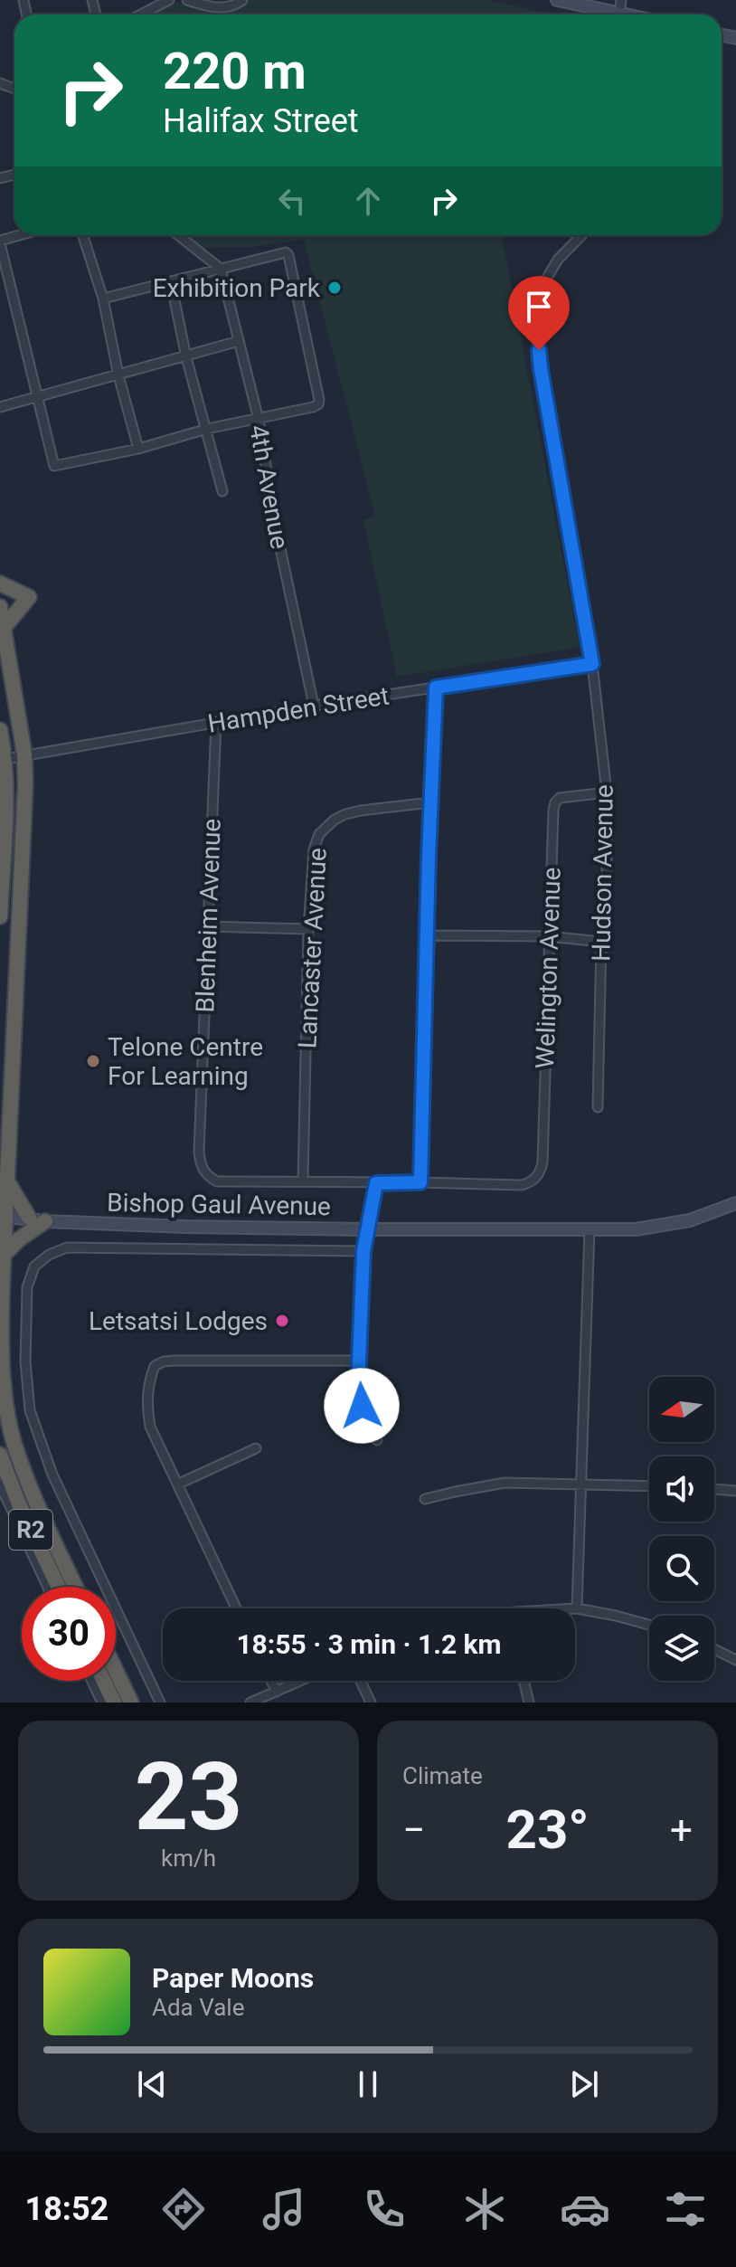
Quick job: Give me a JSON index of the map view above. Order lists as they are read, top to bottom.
{
  "streets": {
    "highway": ["R2"],
    "main road": ["Bishop Gaul Avenue"],
    "street": [
      "4th Avenue",
      "Hampden Street",
      "Hudson Avenue",
      "Blenheim Avenue",
      "Lancaster Avenue",
      "Welington Avenue"
    ]
  },
  "crossings": [
    ["4th Avenue", "Hampden Street"],
    ["Hampden Street", "Hudson Avenue"],
    ["Hampden Street", "Blenheim Avenue"],
    ["Hampden Street", "R2"],
    ["Hudson Avenue", "Welington Avenue"],
    ["Blenheim Avenue", "Lancaster Avenue"],
    ["Bishop Gaul Avenue", "R2"]
  ],
  "places": ["Exhibition Park", "Telone Centre For Learning", "Letsatsi Lodges"],
  "north": "left",
  "page": {
    "turn": ["220 m", "Halifax Street"],
    "limit": "30",
    "trip": "18:55 · 3 min · 1.2 km",
    "tile": [
      ["23", "km/h"],
      "Climate"
    ],
    "heat": ["−", "23°", "+"],
    "song": ["Paper Moons", "Ada Vale"],
    "tabs": "18:52"
  }
}
